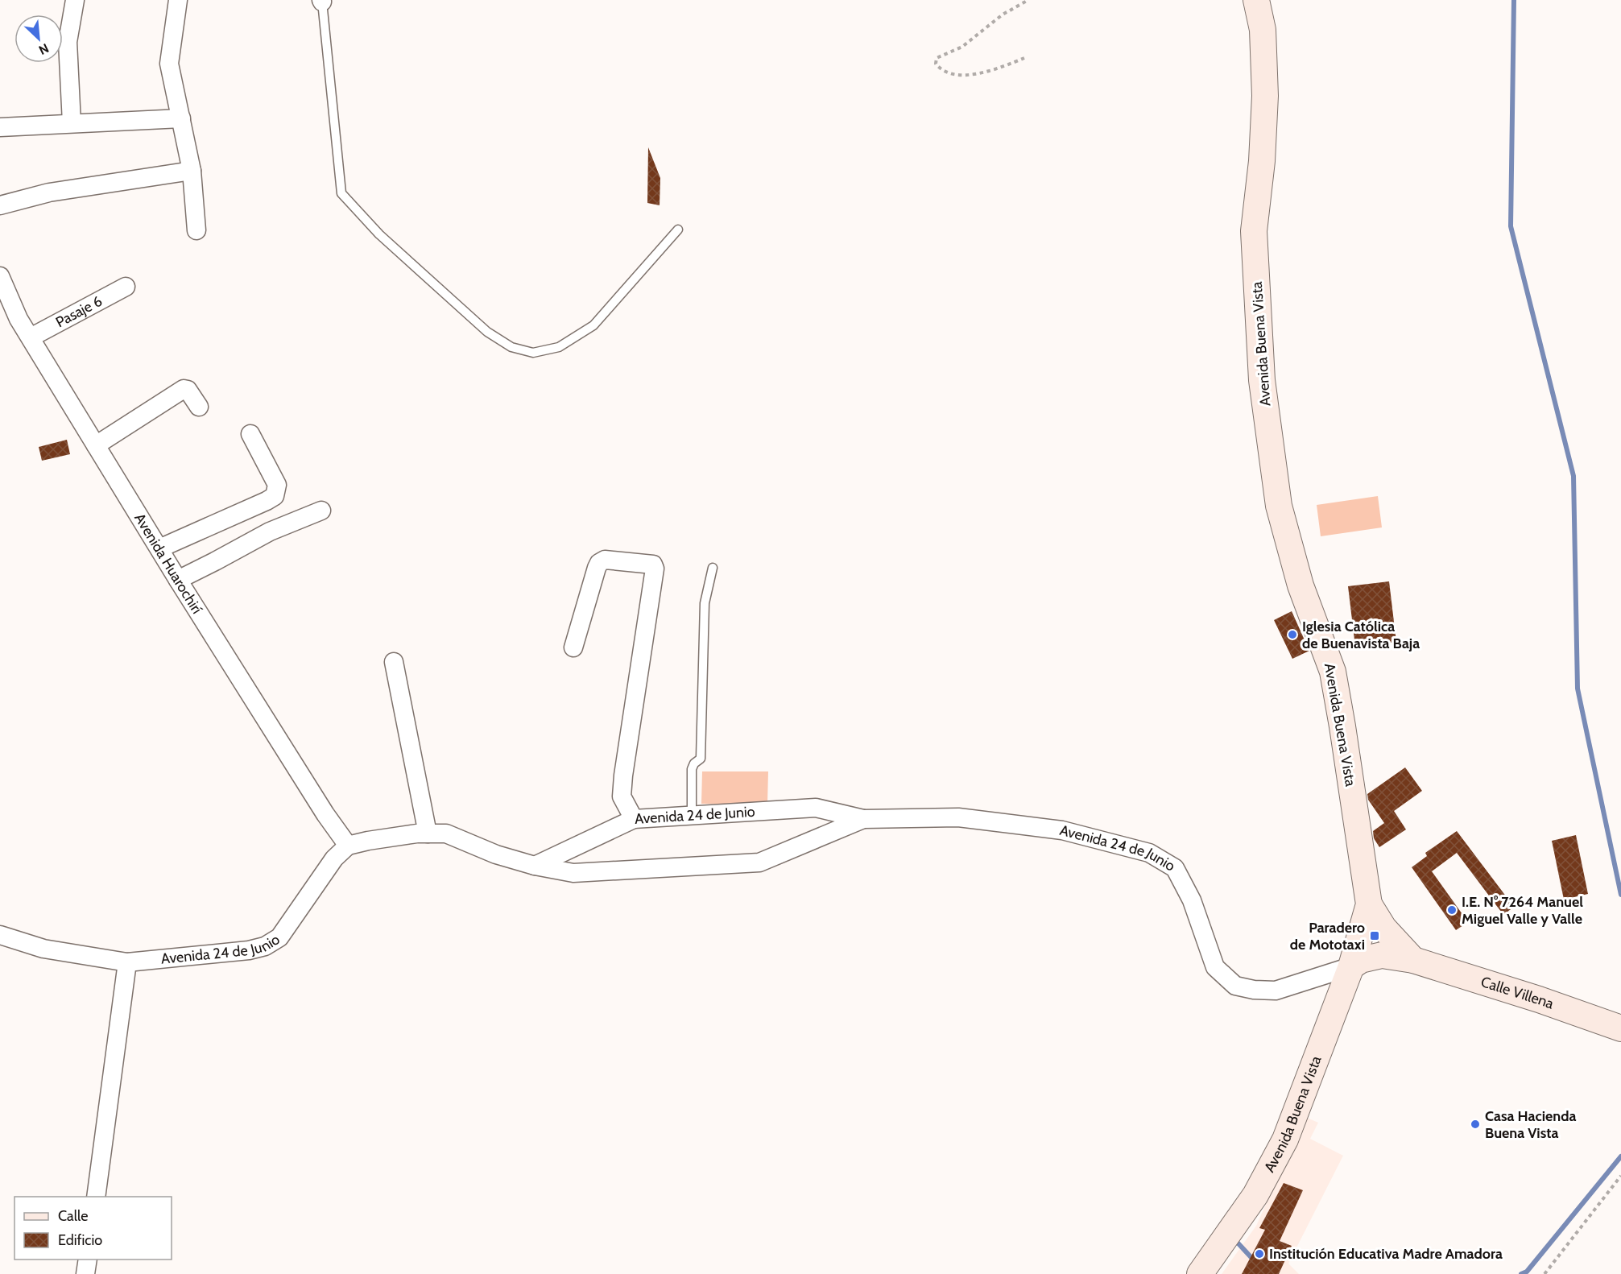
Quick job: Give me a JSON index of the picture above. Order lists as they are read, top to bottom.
{
  "streets": {
    "street": [
      "Pasaje 6",
      "Avenida Buena Vista",
      "Avenida Huarochirí",
      "Avenida 24 de Junio",
      "Calle Villena"
    ]
  },
  "crossings": [
    ["Pasaje 6", "Avenida Huarochirí"],
    ["Avenida Buena Vista", "Avenida 24 de Junio"],
    ["Avenida Buena Vista", "Calle Villena"],
    ["Avenida Huarochirí", "Avenida 24 de Junio"],
    ["Avenida 24 de Junio", "Calle Villena"]
  ],
  "places": {
    "other": [
      "Iglesia Católica de Buenavista Baja",
      "I.E. N° 7264 Manuel Miguel Valle y Valle",
      "Casa Hacienda Buena Vista",
      "Institución Educativa Madre Amadora"
    ],
    "transit": ["Paradero de Mototaxi"]
  },
  "legend": ["Calle", "Edificio"],
  "north": "bottom right"
}
